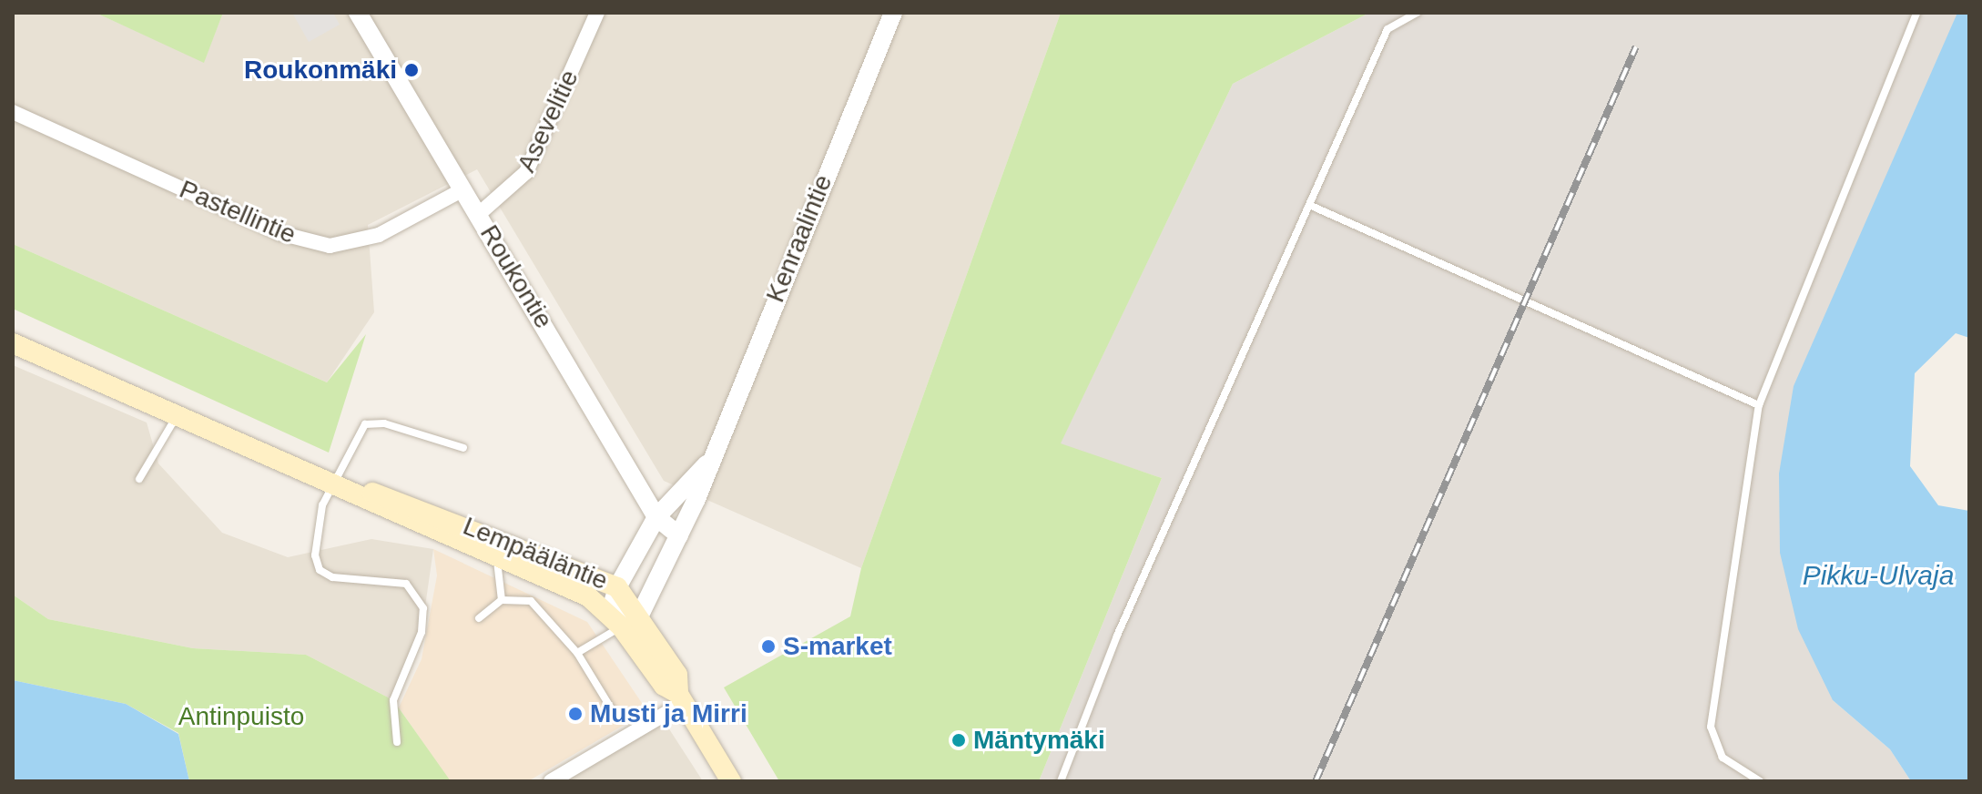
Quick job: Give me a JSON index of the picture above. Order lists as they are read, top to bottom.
{
  "streets": {
    "main road": ["Lempääläntie"],
    "street": [
      "Asevelitie",
      "Pastellintie",
      "Kenraalintie",
      "Roukontie"
    ]
  },
  "crossings": [
    ["Asevelitie", "Roukontie"],
    ["Pastellintie", "Roukontie"],
    ["Kenraalintie", "Roukontie"],
    ["Kenraalintie", "Lempääläntie"]
  ],
  "water": ["Pikku-Ulvaja"],
  "parks": ["Antinpuisto"],
  "places": [
    "Roukonmäki",
    "S-market",
    "Musti ja Mirri",
    "Mäntymäki"
  ]
}
